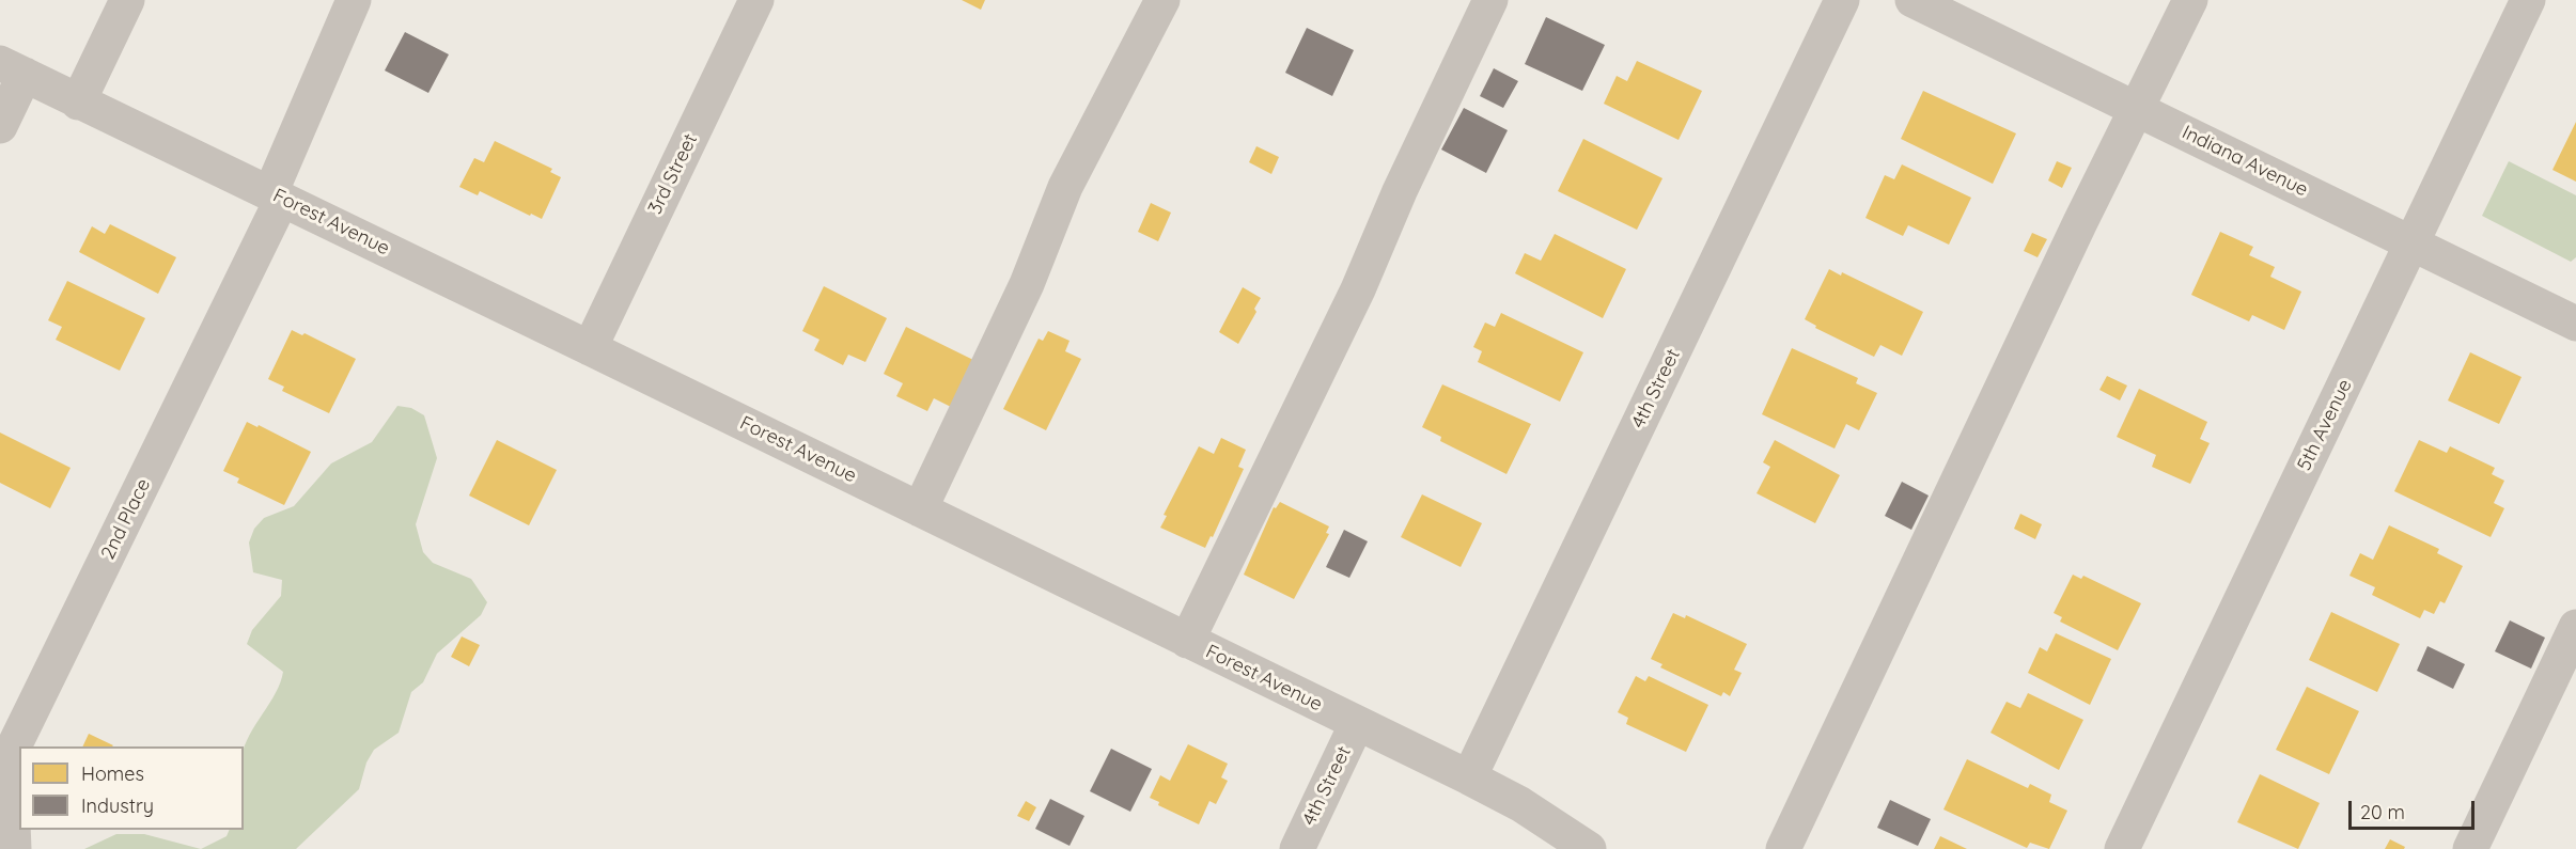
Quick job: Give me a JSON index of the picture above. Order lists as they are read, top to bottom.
{
  "streets": {
    "street": [
      "Indiana Avenue",
      "3rd Street",
      "Forest Avenue",
      "4th Street",
      "5th Avenue",
      "2nd Place"
    ]
  },
  "crossings": [
    ["Indiana Avenue", "5th Avenue"],
    ["3rd Street", "Forest Avenue"],
    ["Forest Avenue", "4th Street"],
    ["Forest Avenue", "2nd Place"]
  ],
  "legend": ["Homes", "Industry"],
  "scale_bar": "20 m"
}
